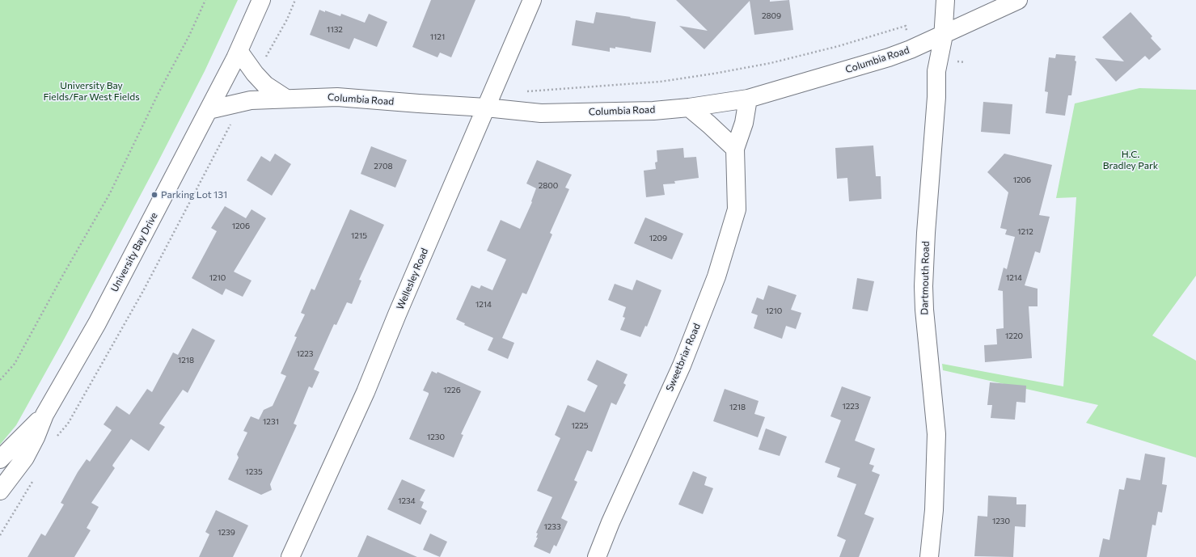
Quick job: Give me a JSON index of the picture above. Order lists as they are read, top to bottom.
{
  "streets": {
    "street": [
      "Columbia Road",
      "University Bay Drive",
      "Dartmouth Road",
      "Wellesley Road",
      "Sweetbriar Road"
    ]
  },
  "crossings": [
    ["Columbia Road", "University Bay Drive"],
    ["Columbia Road", "Dartmouth Road"],
    ["Columbia Road", "Wellesley Road"],
    ["Columbia Road", "Sweetbriar Road"]
  ],
  "parks": ["University Bay Fields/Far West Fields", "H.C. Bradley Park"],
  "places": ["Parking Lot 131"],
  "house_numbers": [
    "2809",
    "1132",
    "1121",
    "2708",
    "1206",
    "2800",
    "1206",
    "1212",
    "1215",
    "1209",
    "1210",
    "1214",
    "1214",
    "1210",
    "1220",
    "1223",
    "1218",
    "1226",
    "1223",
    "1218",
    "1231",
    "1225",
    "1230",
    "1235",
    "1234",
    "1230",
    "1233",
    "1239"
  ]
}
